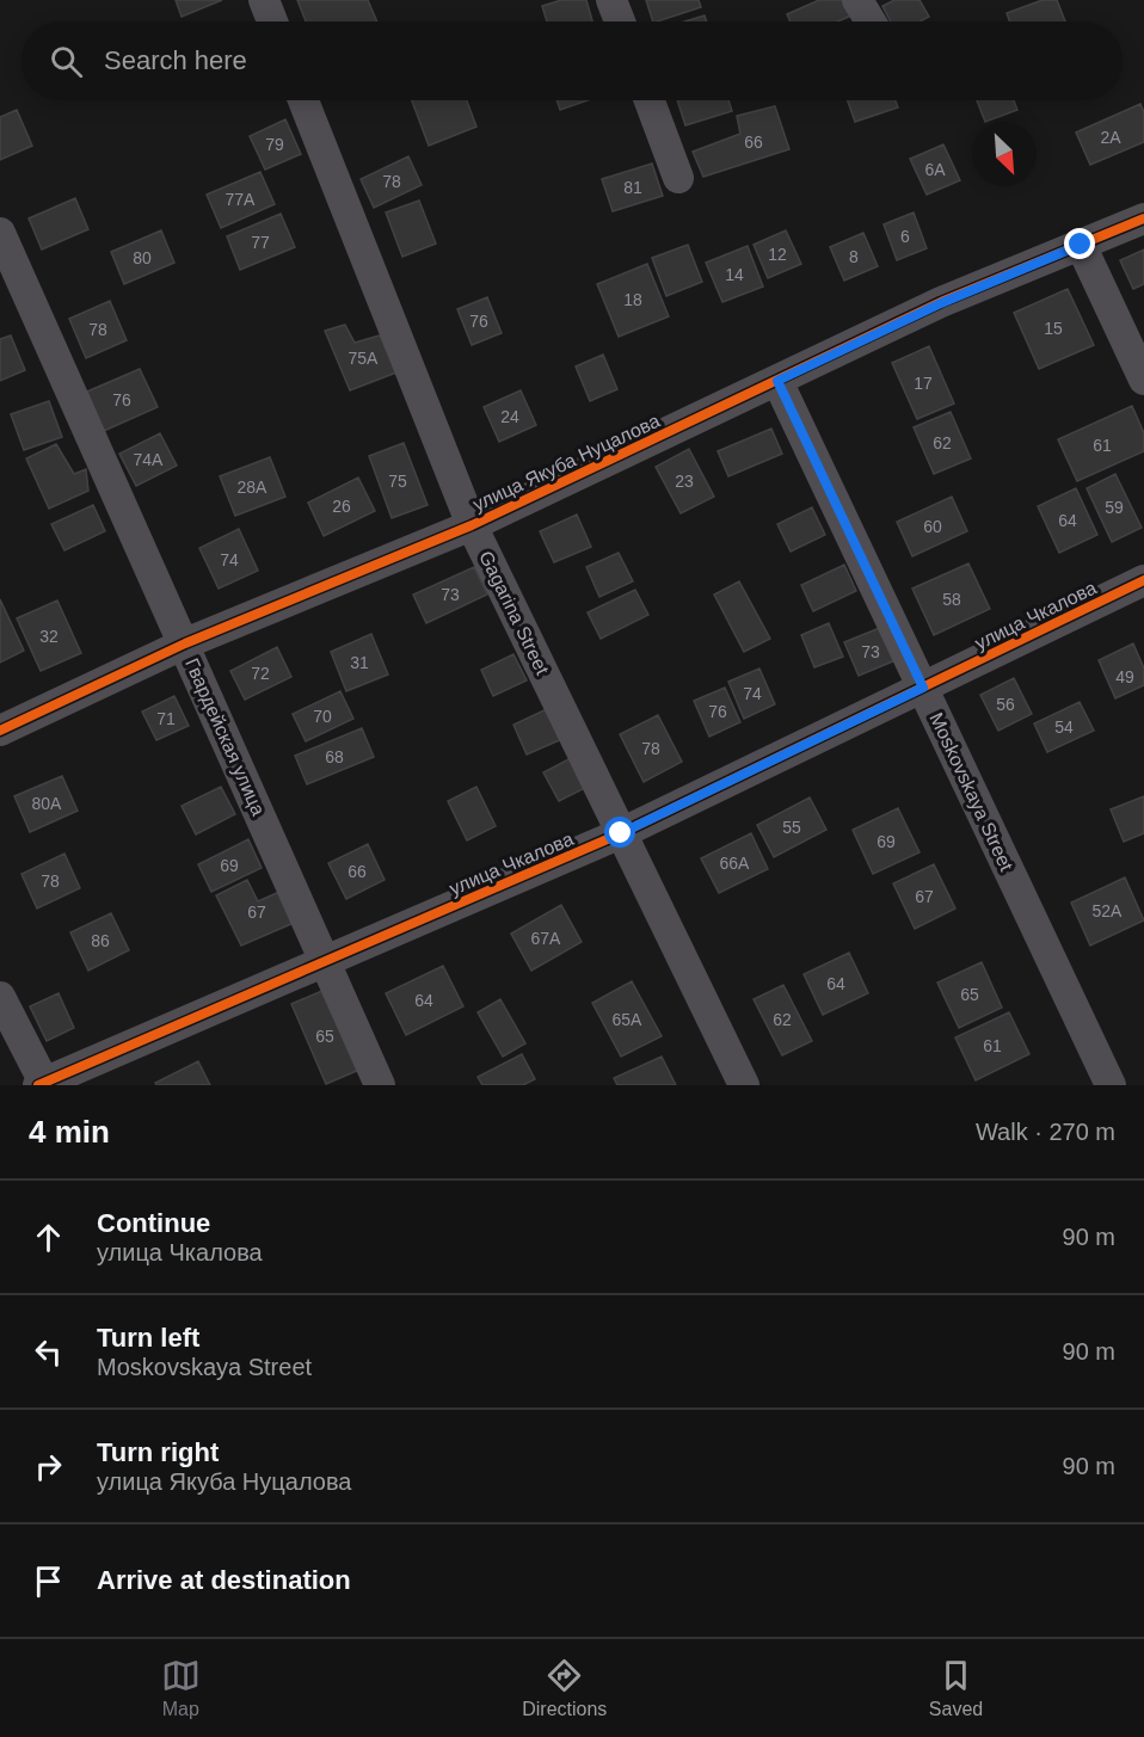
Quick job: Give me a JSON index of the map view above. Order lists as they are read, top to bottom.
{
  "streets": {
    "street": [
      "улица Якуба Нуцалова",
      "Gagarina Street",
      "улица Чкалова",
      "Гвардейская улица",
      "Moskovskaya Street"
    ]
  },
  "crossings": [
    ["улица Якуба Нуцалова", "Gagarina Street"],
    ["улица Якуба Нуцалова", "Гвардейская улица"],
    ["улица Якуба Нуцалова", "Moskovskaya Street"],
    ["Gagarina Street", "улица Чкалова"],
    ["улица Чкалова", "Гвардейская улица"],
    ["улица Чкалова", "Moskovskaya Street"]
  ],
  "house_numbers": [
    "2А",
    "66",
    "79",
    "6А",
    "78",
    "81",
    "77А",
    "6",
    "77",
    "12",
    "8",
    "80",
    "14",
    "18",
    "76",
    "15",
    "78",
    "75А",
    "17",
    "76",
    "24",
    "62",
    "61",
    "74А",
    "75",
    "23",
    "28А",
    "26",
    "59",
    "64",
    "60",
    "74",
    "73",
    "58",
    "32",
    "73",
    "31",
    "72",
    "49",
    "74",
    "56",
    "76",
    "70",
    "71",
    "54",
    "78",
    "68",
    "80А",
    "55",
    "69",
    "66А",
    "69",
    "66",
    "78",
    "67",
    "52А",
    "67",
    "67А",
    "86",
    "64",
    "65",
    "64",
    "65А",
    "62",
    "65",
    "61"
  ],
  "north": "bottom right",
  "page": {
    "search": "Search here",
    "heading": ["4 min", "Walk · 270 m"],
    "list": [
      ["Continue", "улица Чкалова", "90 m"],
      ["Turn left", "Moskovskaya Street", "90 m"],
      ["Turn right", "улица Якуба Нуцалова", "90 m"],
      "Arrive at destination"
    ],
    "nav": ["Map", "Directions", "Saved"]
  }
}
